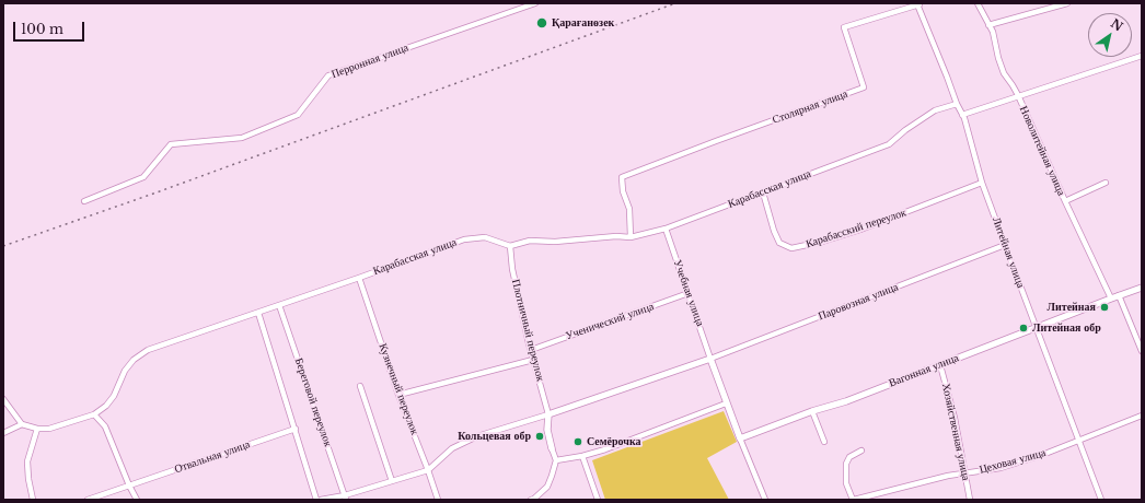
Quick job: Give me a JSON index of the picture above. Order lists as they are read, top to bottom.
{
  "streets": {
    "street": [
      "Перронная улица",
      "Столярная улица",
      "Новолитейная улица",
      "Карабасская улица",
      "Карабасский переулок",
      "Литейная улица",
      "Учебная улица",
      "Паровозная улица",
      "Ученический улица",
      "Плотничный переулок",
      "Вагонная улица",
      "Кузнечный переулок",
      "Береговой переулок",
      "Хозяйственная улица",
      "Отвальная улица",
      "Цеховая улица"
    ]
  },
  "crossings": [
    ["Столярная улица", "Карабасская улица"],
    ["Столярная улица", "Литейная улица"],
    ["Новолитейная улица", "Вагонная улица"],
    ["Карабасская улица", "Карабасский переулок"],
    ["Карабасская улица", "Литейная улица"],
    ["Карабасская улица", "Учебная улица"],
    ["Карабасская улица", "Плотничный переулок"],
    ["Карабасская улица", "Кузнечный переулок"],
    ["Карабасская улица", "Береговой переулок"],
    ["Карабасский переулок", "Литейная улица"],
    ["Литейная улица", "Паровозная улица"],
    ["Литейная улица", "Вагонная улица"],
    ["Литейная улица", "Цеховая улица"],
    ["Учебная улица", "Паровозная улица"],
    ["Учебная улица", "Ученический улица"],
    ["Ученический улица", "Плотничный переулок"],
    ["Вагонная улица", "Хозяйственная улица"],
    ["Хозяйственная улица", "Цеховая улица"]
  ],
  "places": [
    "Қарағанөзек",
    "Литейная",
    "Литейная обр",
    "Кольцевая обр",
    "Семёрочка"
  ],
  "scale_bar": "100 m",
  "north": "top right"
}
